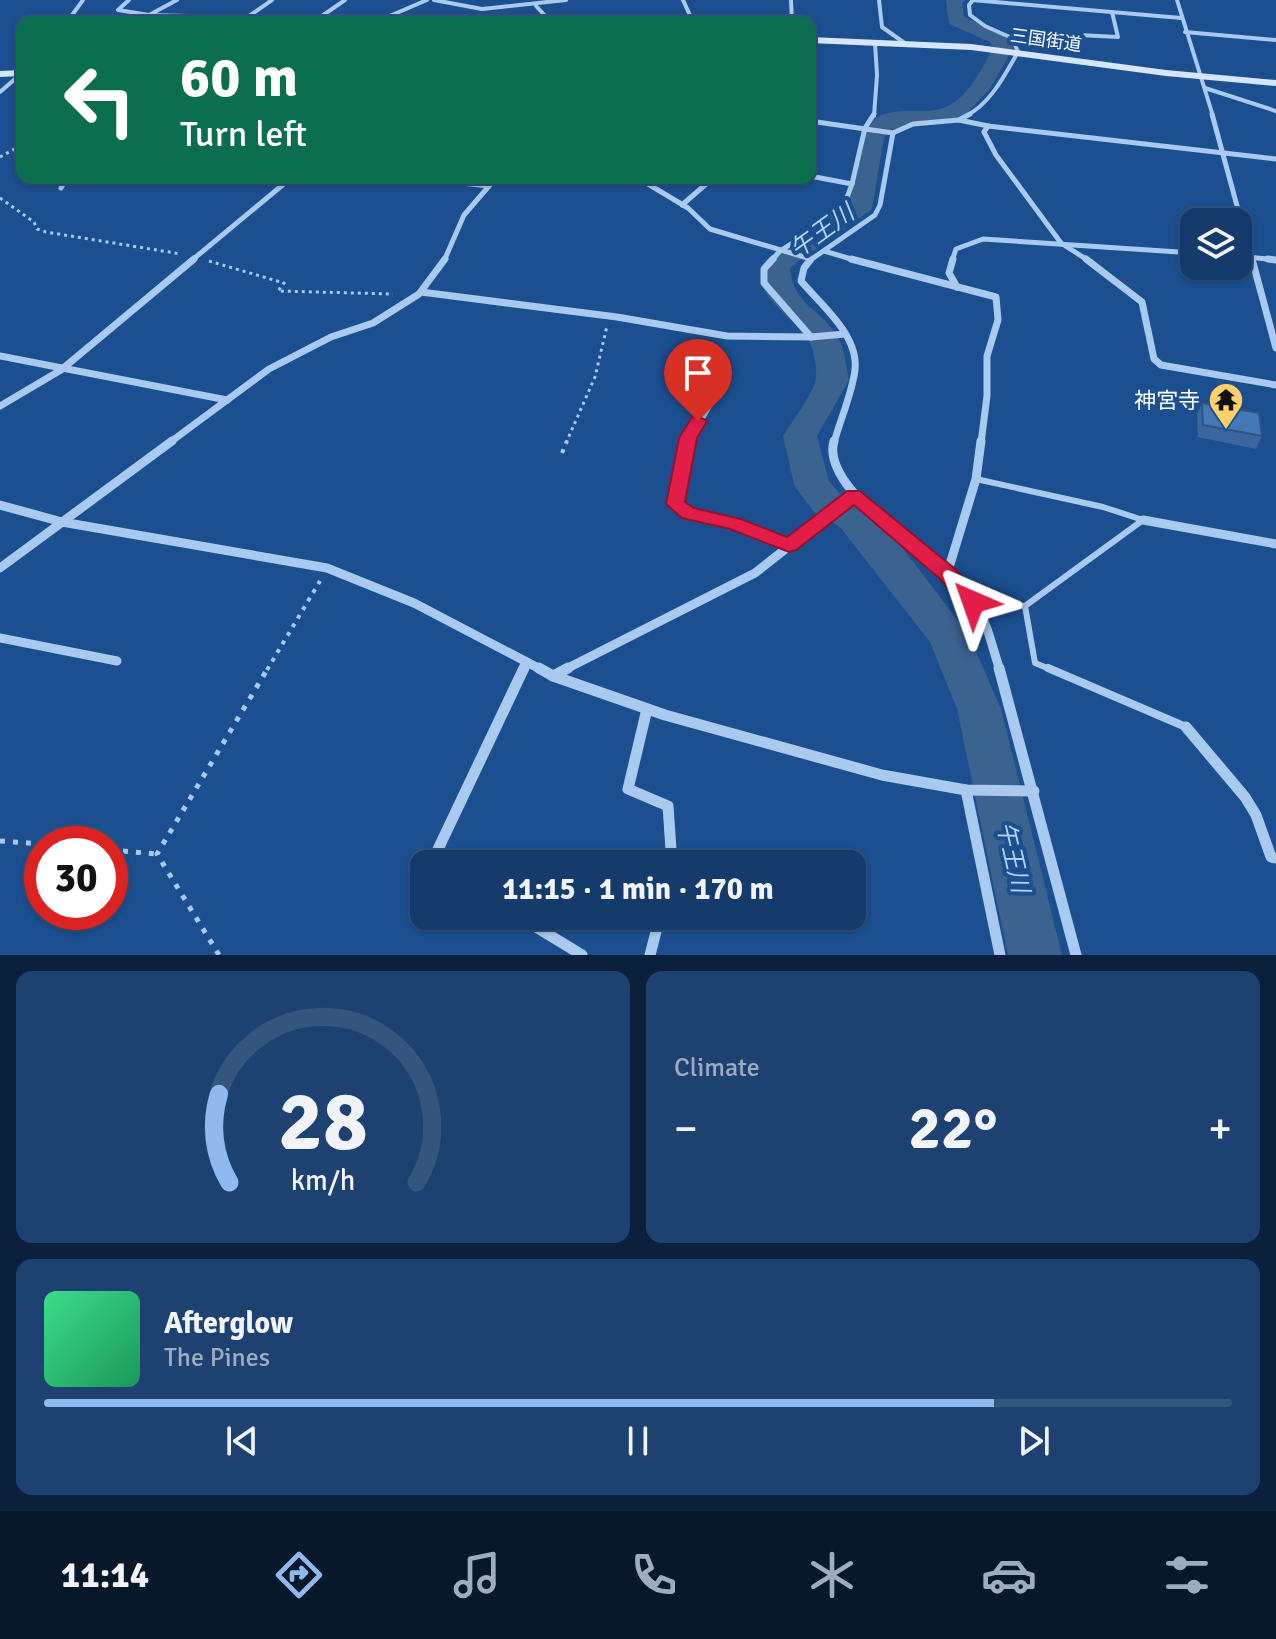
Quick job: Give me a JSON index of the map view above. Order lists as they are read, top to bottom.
{
  "streets": {
    "street": ["三国街道"]
  },
  "water": ["午王川"],
  "places": {
    "temple": ["神宮寺"]
  },
  "page": {
    "turn": ["60 m", "Turn left"],
    "limit": "30",
    "trip": "11:15 · 1 min · 170 m",
    "tile": "Climate",
    "heat": ["−", "22°", "+"],
    "song": ["Afterglow", "The Pines"],
    "tabs": "11:14",
    "gauge": ["28", "km/h"]
  }
}
